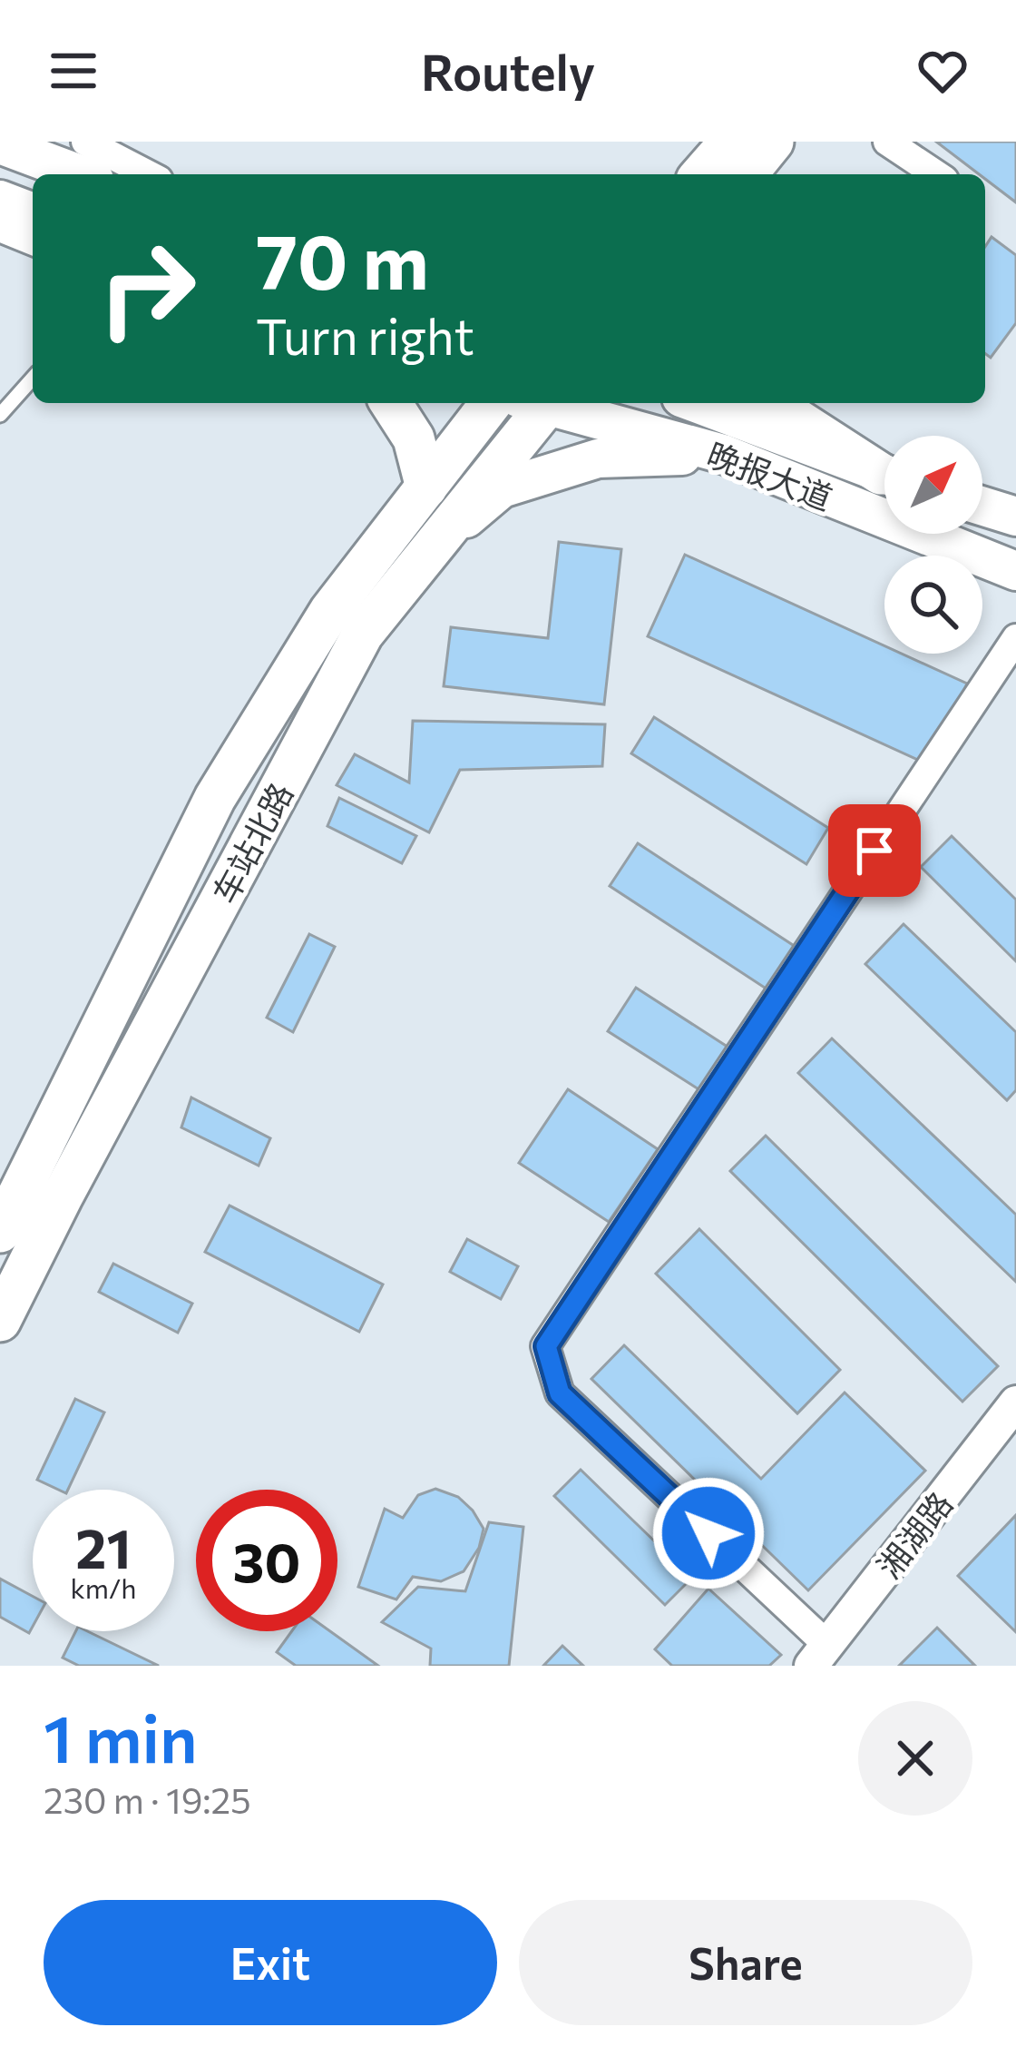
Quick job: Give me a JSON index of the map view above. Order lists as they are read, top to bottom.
{
  "streets": {
    "main road": ["晚报大道", "车站北路"],
    "street": ["湘湖路"]
  },
  "north": "top right",
  "page": {
    "header": "Routely",
    "turn": ["70 m", "Turn right"],
    "speed": "21 km/h",
    "limit": "30",
    "heading": ["1 min", "230 m · 19:25"],
    "buttons": ["Exit", "Share"]
  }
}
